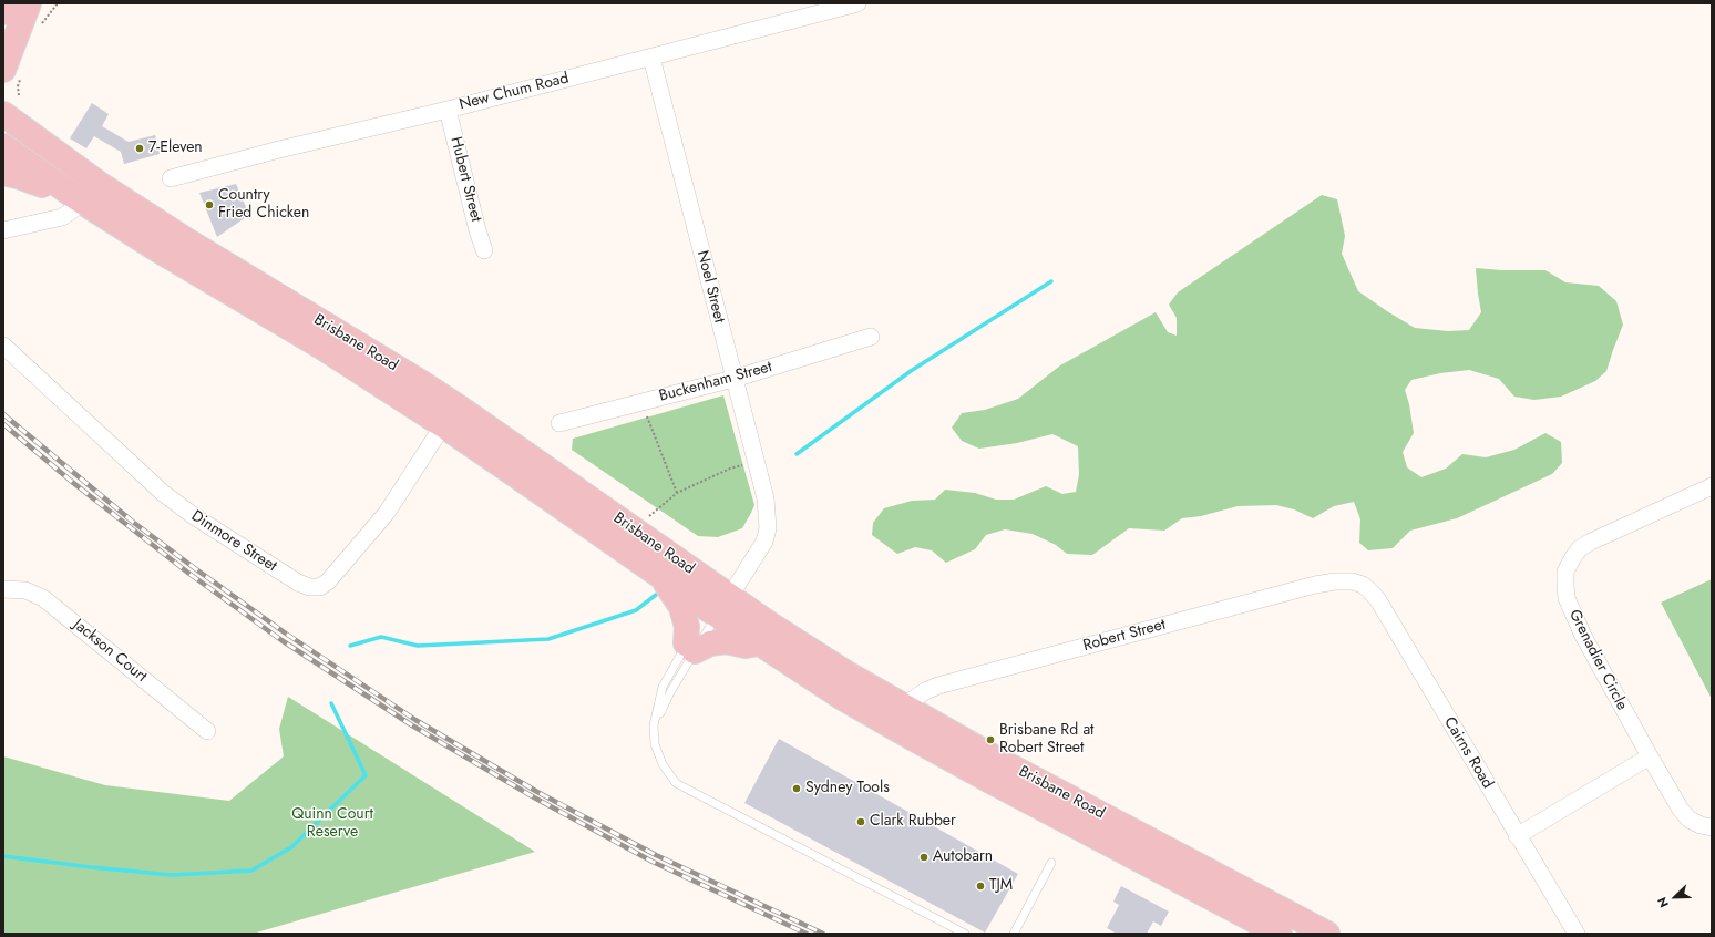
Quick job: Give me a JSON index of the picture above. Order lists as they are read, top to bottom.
{
  "streets": {
    "main road": ["Brisbane Road"],
    "street": [
      "New Chum Road",
      "Hubert Street",
      "Noel Street",
      "Buckenham Street",
      "Dinmore Street",
      "Robert Street",
      "Jackson Court",
      "Grenadier Circle",
      "Cairns Road"
    ]
  },
  "crossings": [
    ["New Chum Road", "Hubert Street"],
    ["New Chum Road", "Noel Street"],
    ["Noel Street", "Brisbane Road"],
    ["Noel Street", "Buckenham Street"],
    ["Brisbane Road", "Dinmore Street"],
    ["Brisbane Road", "Robert Street"],
    ["Robert Street", "Cairns Road"]
  ],
  "parks": ["Quinn Court Reserve"],
  "places": [
    "7-Eleven",
    "Country Fried Chicken",
    "Brisbane Rd at Robert Street",
    "Sydney Tools",
    "Clark Rubber",
    "Autobarn",
    "TJM"
  ],
  "north": "bottom left"
}
